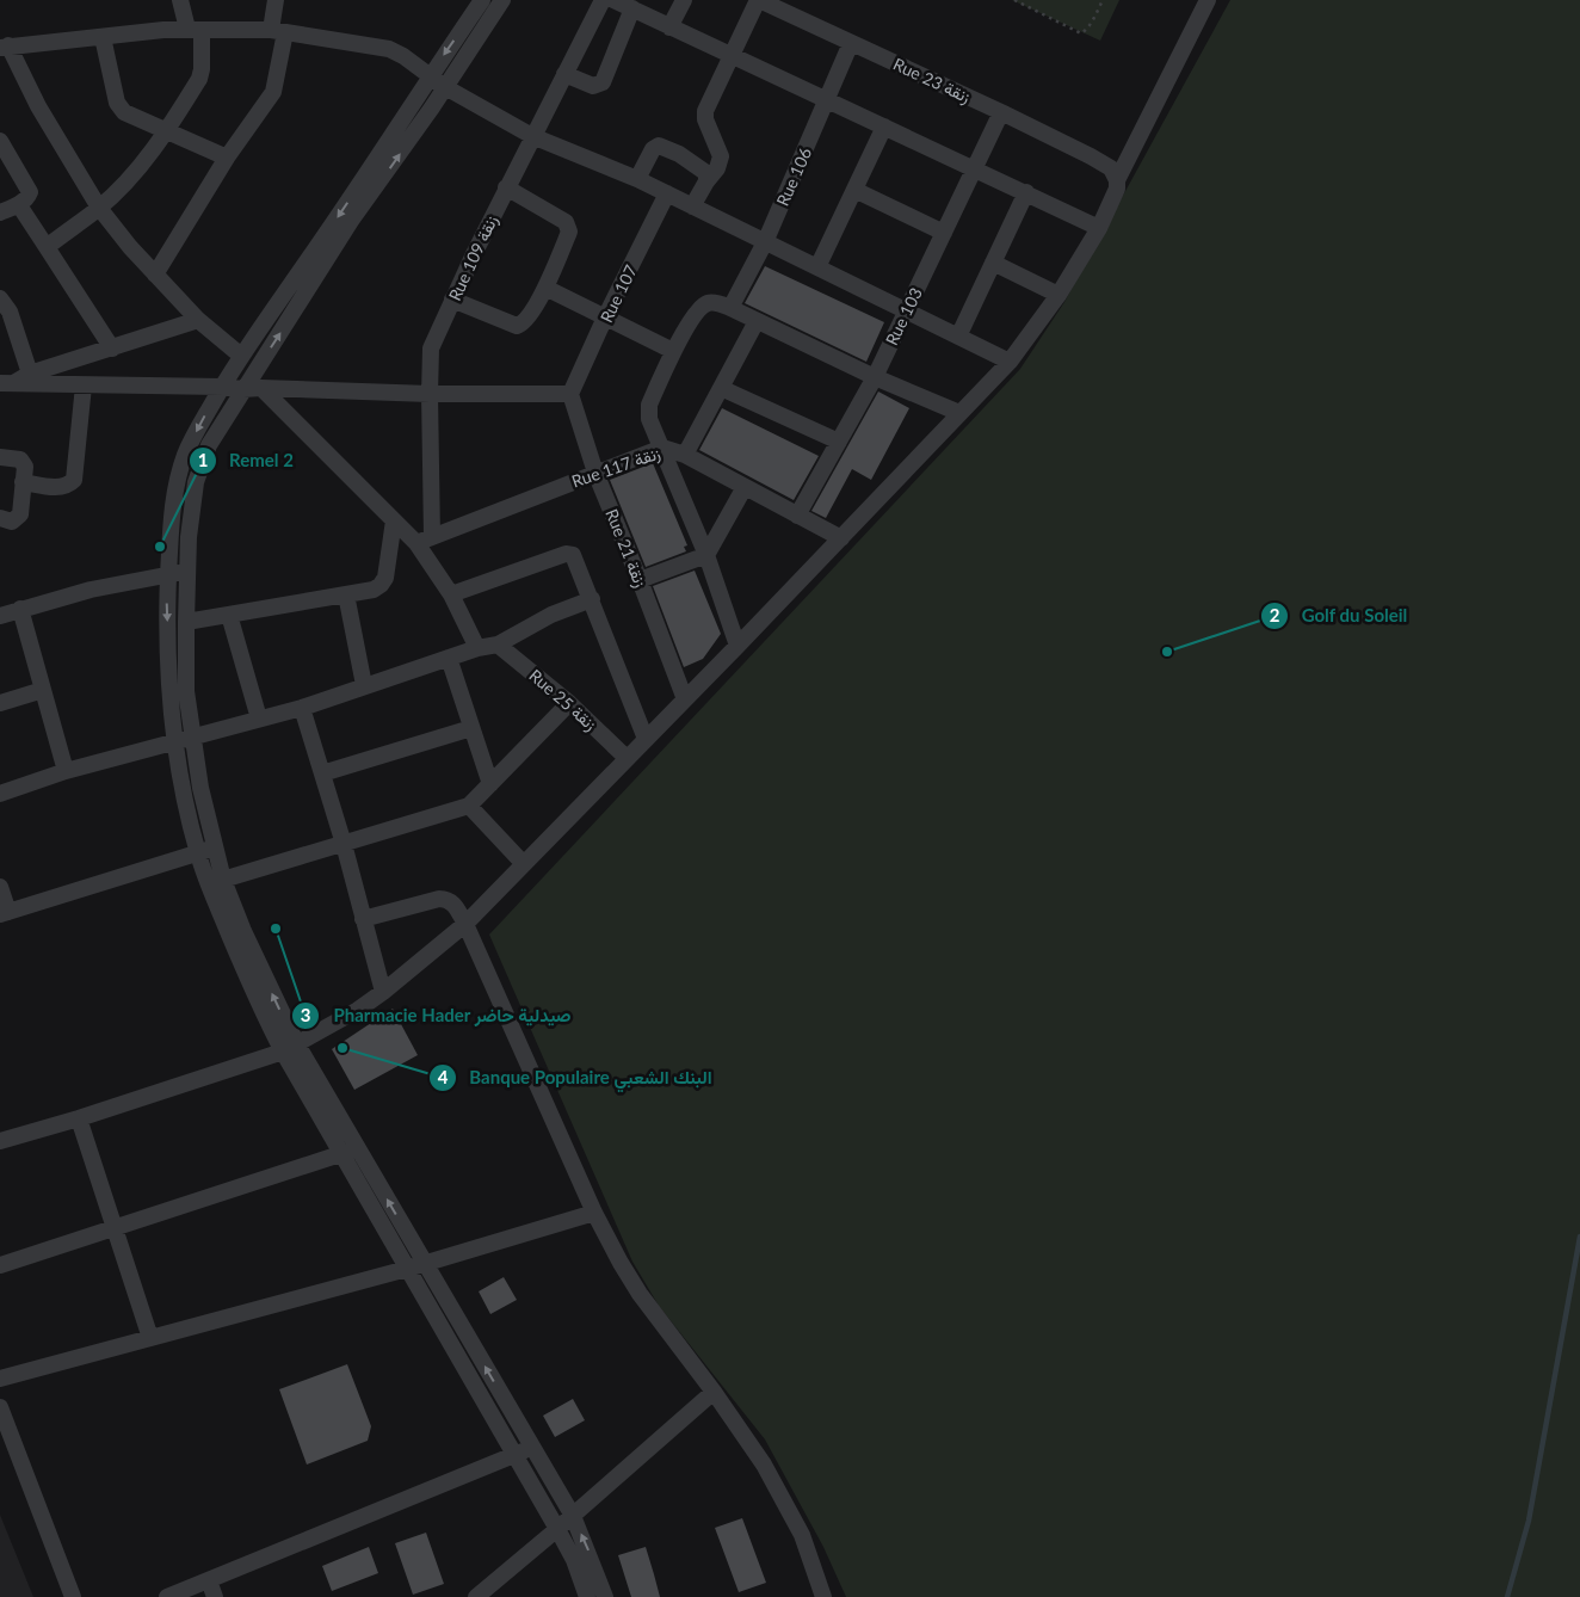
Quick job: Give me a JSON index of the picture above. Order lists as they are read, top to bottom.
{
  "streets": {
    "street": [
      "Rue 23 زنقة",
      "Rue 106",
      "Rue 109 زنقة",
      "Rue 107",
      "Rue 103",
      "Rue 117 زنقة",
      "Rue 21 زنقة",
      "Rue 25 زنقة"
    ]
  },
  "crossings": [
    ["Rue 23 زنقة", "Rue 106"],
    ["Rue 23 زنقة", "Rue 103"],
    ["Rue 109 زنقة", "Rue 117 زنقة"],
    ["Rue 107", "Rue 21 زنقة"],
    ["Rue 103", "Rue 117 زنقة"],
    ["Rue 117 زنقة", "Rue 21 زنقة"]
  ],
  "places": [
    "Remel 2",
    "Golf du Soleil",
    "Pharmacie Hader صيدلية حاضر",
    "Banque Populaire البنك الشعبي"
  ]
}
